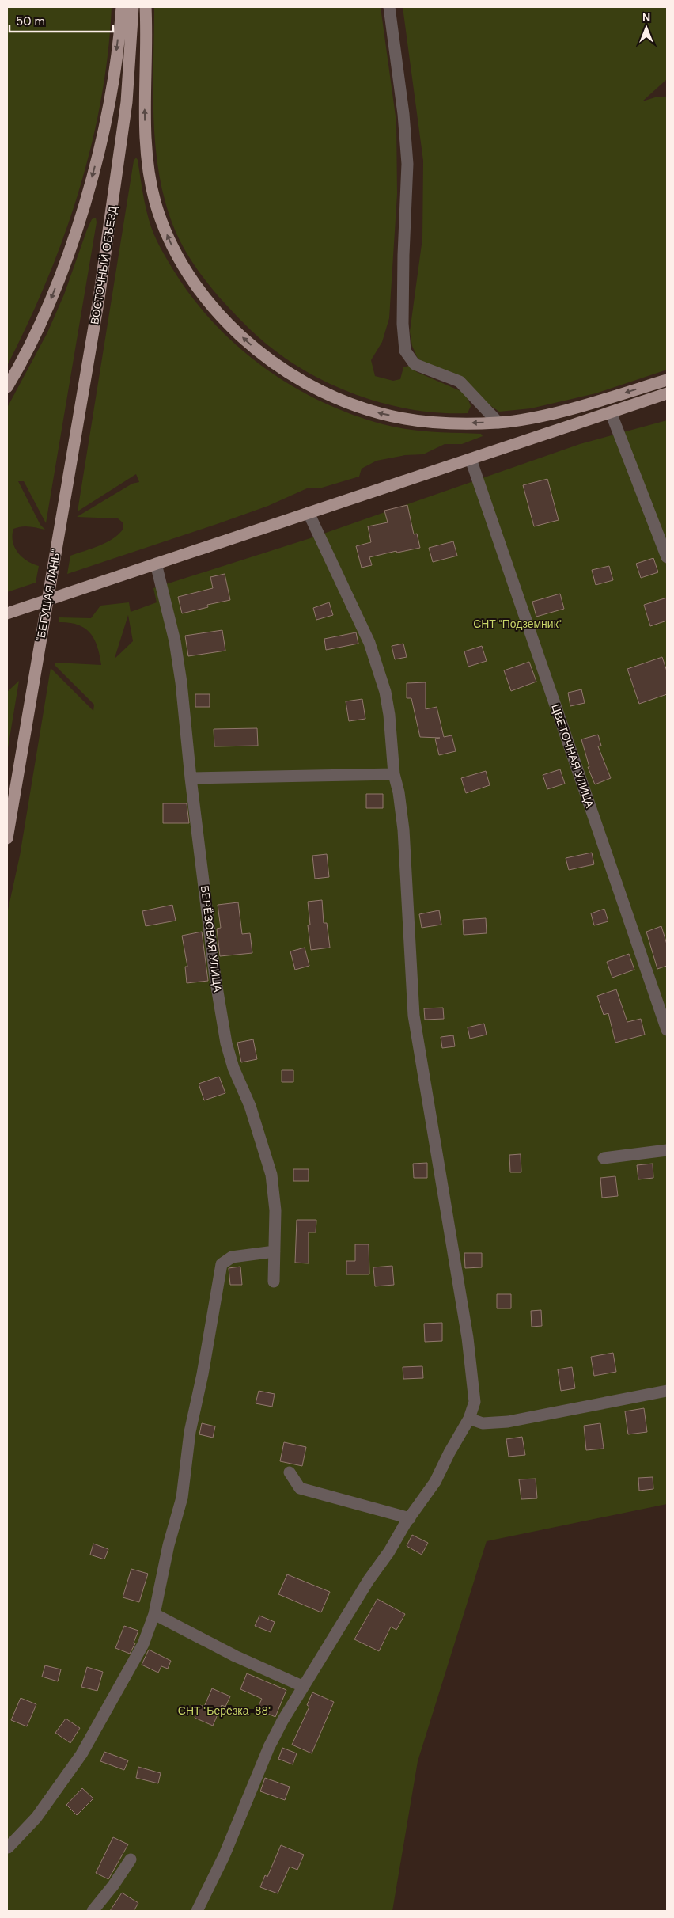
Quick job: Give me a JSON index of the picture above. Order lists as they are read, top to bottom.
{
  "streets": {
    "main road": ["ВОСТОЧНЫЙ ОБЪЕЗД", "\"БЕГУЩАЯ ЛАНЬ\""],
    "street": ["ЦВЕТОЧНАЯ УЛИЦА", "БЕРЁЗОВАЯ УЛИЦА"]
  },
  "crossings": [
    ["ВОСТОЧНЫЙ ОБЪЕЗД", "\"БЕГУЩАЯ ЛАНЬ\""]
  ],
  "parks": ["СНТ \"Подземник\"", "СНТ \"Берёзка-88\""],
  "scale_bar": "50 m",
  "north": "top"
}
